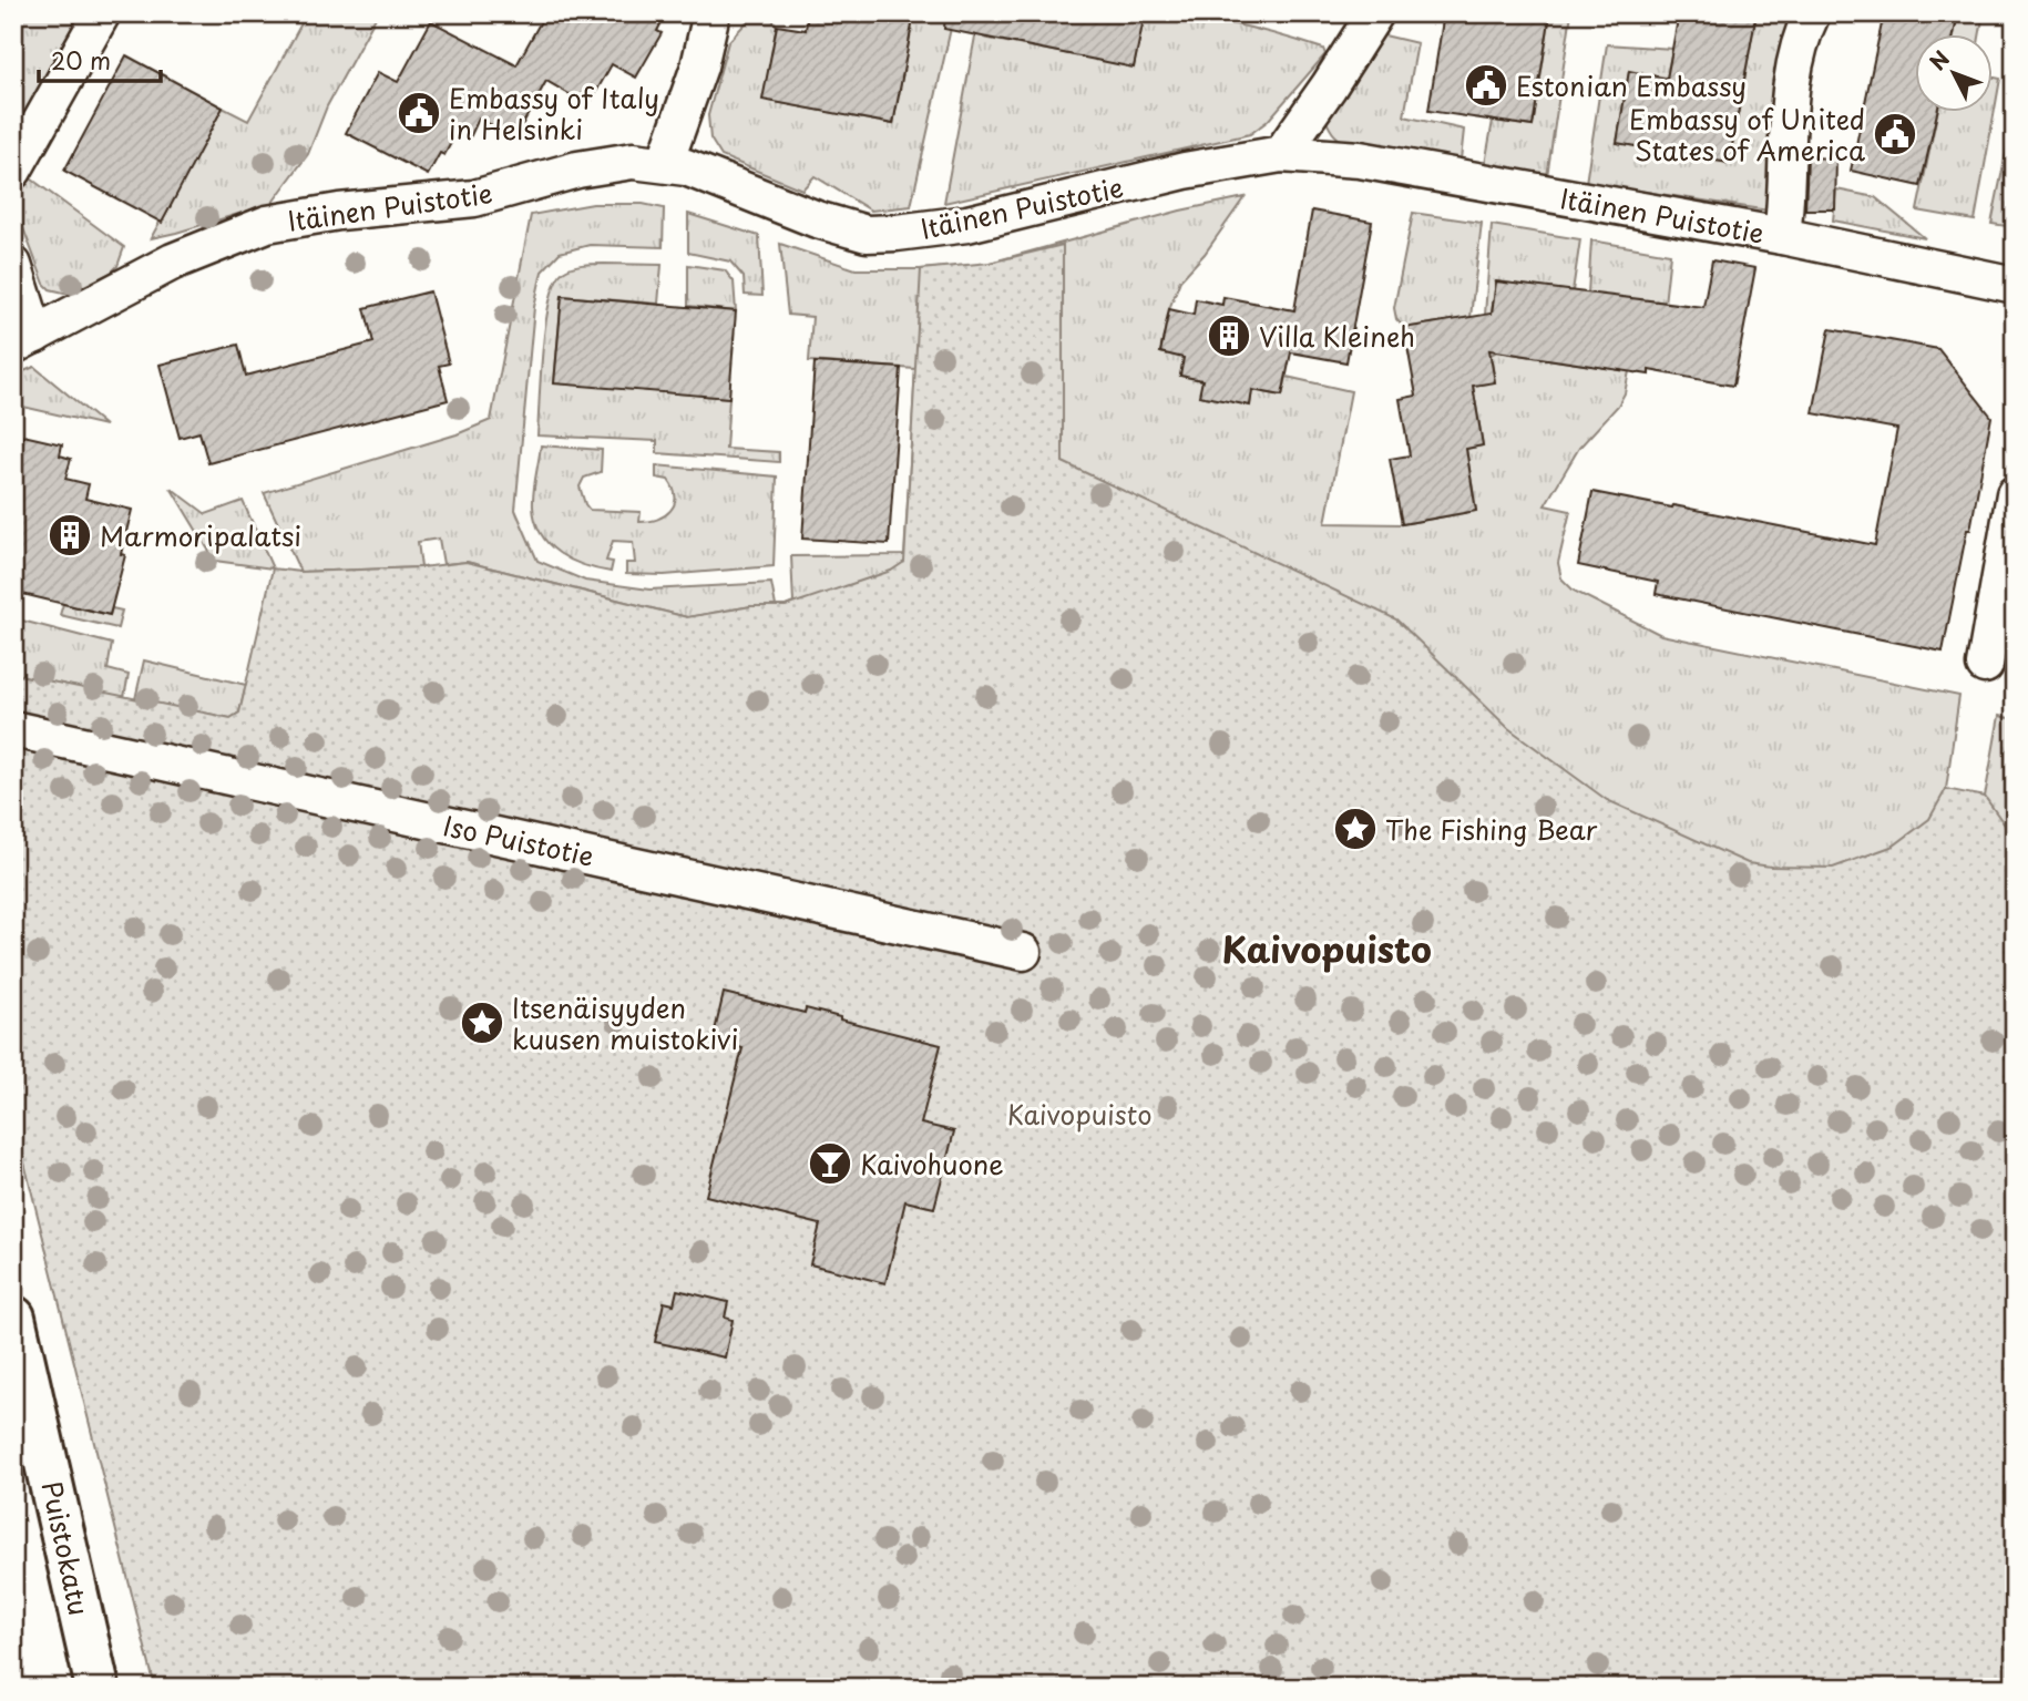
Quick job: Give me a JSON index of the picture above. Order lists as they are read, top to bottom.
{
  "streets": {
    "street": ["Itäinen Puistotie", "Iso Puistotie", "Puistokatu"]
  },
  "districts": ["Kaivopuisto"],
  "parks": ["Kaivopuisto"],
  "places": {
    "public building": ["Estonian Embassy", "Embassy of Italy in Helsinki", "Embassy of United States of America"],
    "building": ["Villa Kleineh", "Marmoripalatsi"],
    "place": ["The Fishing Bear", "Itsenäisyyden kuusen muistokivi"],
    "bar": ["Kaivohuone"]
  },
  "scale_bar": "20 m",
  "north": "top left"
}
